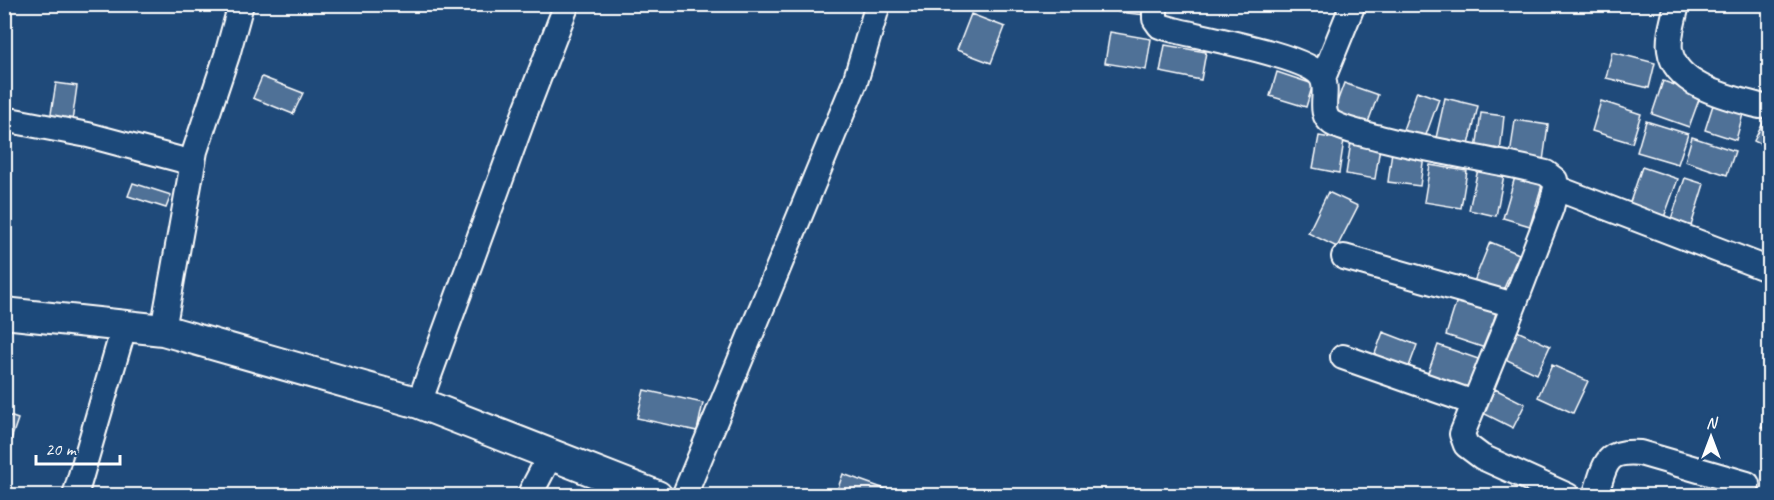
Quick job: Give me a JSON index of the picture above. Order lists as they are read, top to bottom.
{
  "scale_bar": "20 m",
  "north": "top"
}
